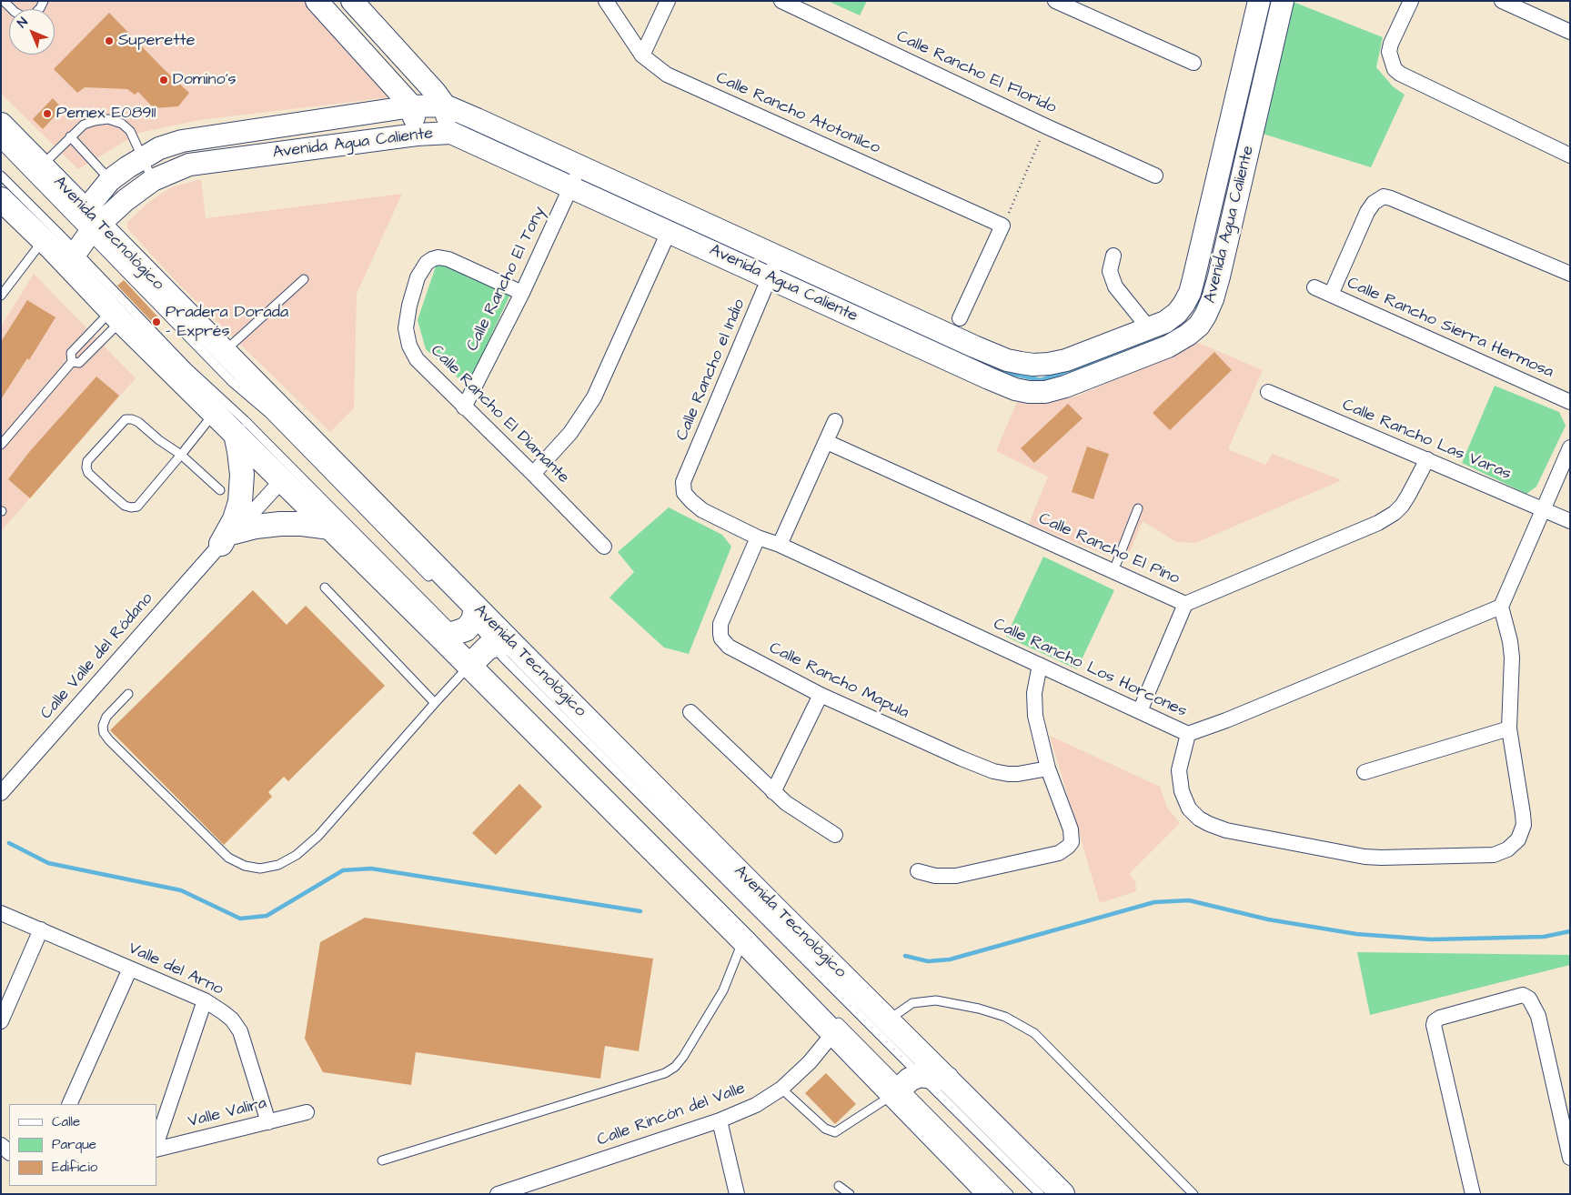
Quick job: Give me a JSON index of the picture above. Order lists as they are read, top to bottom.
{
  "streets": {
    "main road": ["Avenida Tecnológico"],
    "street": [
      "Calle Rancho El Florido",
      "Calle Rancho Atotonilco",
      "Avenida Agua Caliente",
      "Calle Rancho El Tony",
      "Calle Rancho Sierra Hermosa",
      "Calle Rancho el Indio",
      "Calle Rancho El Diamante",
      "Calle Rancho Las Varas",
      "Calle Rancho El Pino",
      "Calle Valle del Ródano",
      "Calle Rancho Los Horcones",
      "Calle Rancho Mapula",
      "Valle del Arno",
      "Valle Valira",
      "Calle Rincón del Valle"
    ]
  },
  "crossings": [
    ["Avenida Agua Caliente", "Avenida Tecnológico"],
    ["Avenida Agua Caliente", "Calle Rancho El Tony"],
    ["Avenida Agua Caliente", "Calle Rancho el Indio"],
    ["Avenida Tecnológico", "Calle Valle del Ródano"],
    ["Avenida Tecnológico", "Calle Rincón del Valle"],
    ["Calle Rancho El Tony", "Calle Rancho El Diamante"],
    ["Calle Rancho el Indio", "Calle Rancho Los Horcones"],
    ["Calle Rancho Las Varas", "Calle Rancho El Pino"],
    ["Calle Rancho Los Horcones", "Calle Rancho Mapula"],
    ["Valle del Arno", "Valle Valira"]
  ],
  "places": [
    "Superette",
    "Domino's",
    "Pemex E08911",
    "Pradera Dorada - Exprés"
  ],
  "legend": ["Calle", "Parque", "Edificio"],
  "north": "top left"
}
